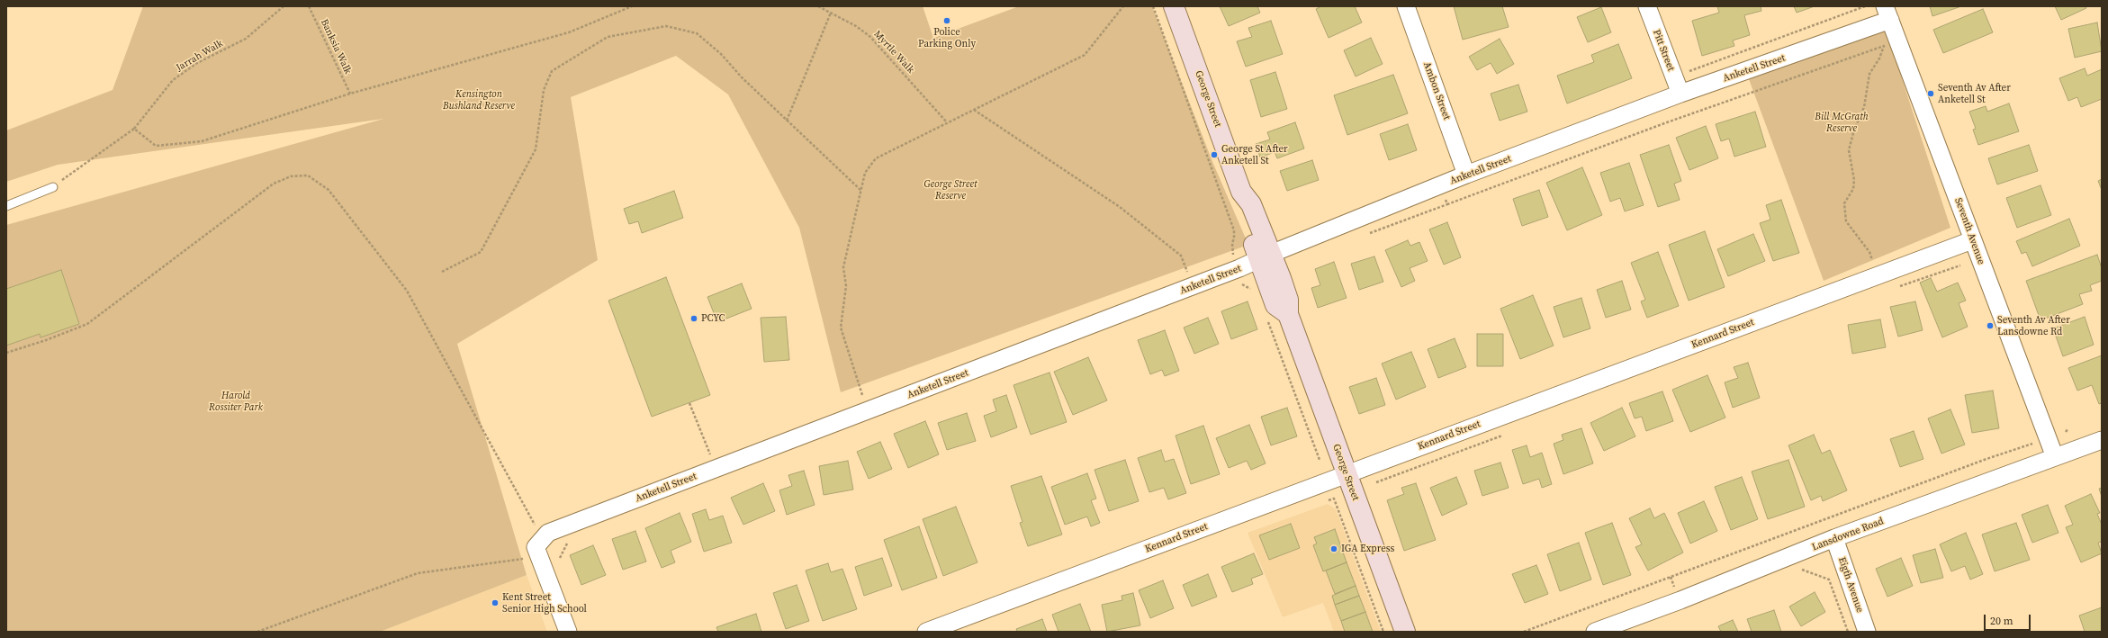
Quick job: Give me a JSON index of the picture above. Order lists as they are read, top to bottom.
{
  "streets": {
    "main road": ["George Street"],
    "street": [
      "Pitt Street",
      "Anketell Street",
      "Ambon Street",
      "Seventh Avenue",
      "Kennard Street",
      "Lansdowne Road",
      "Eigth Avenue"
    ],
    "path": ["Banksia Walk", "Myrtle Walk", "Jarrah Walk"]
  },
  "crossings": [
    ["Pitt Street", "Anketell Street"],
    ["Anketell Street", "Ambon Street"],
    ["Anketell Street", "George Street"],
    ["Anketell Street", "Seventh Avenue"],
    ["George Street", "Kennard Street"],
    ["Seventh Avenue", "Kennard Street"],
    ["Seventh Avenue", "Lansdowne Road"],
    ["Lansdowne Road", "Eigth Avenue"]
  ],
  "parks": [
    "Kensington Bushland Reserve",
    "Bill McGrath Reserve",
    "George Street Reserve",
    "Harold Rossiter Park"
  ],
  "places": [
    "Police Parking Only",
    "Seventh Av After Anketell St",
    "George St After Anketell St",
    "PCYC",
    "Seventh Av After Lansdowne Rd",
    "IGA Express",
    "Kent Street Senior High School"
  ],
  "scale_bar": "20 m"
}
